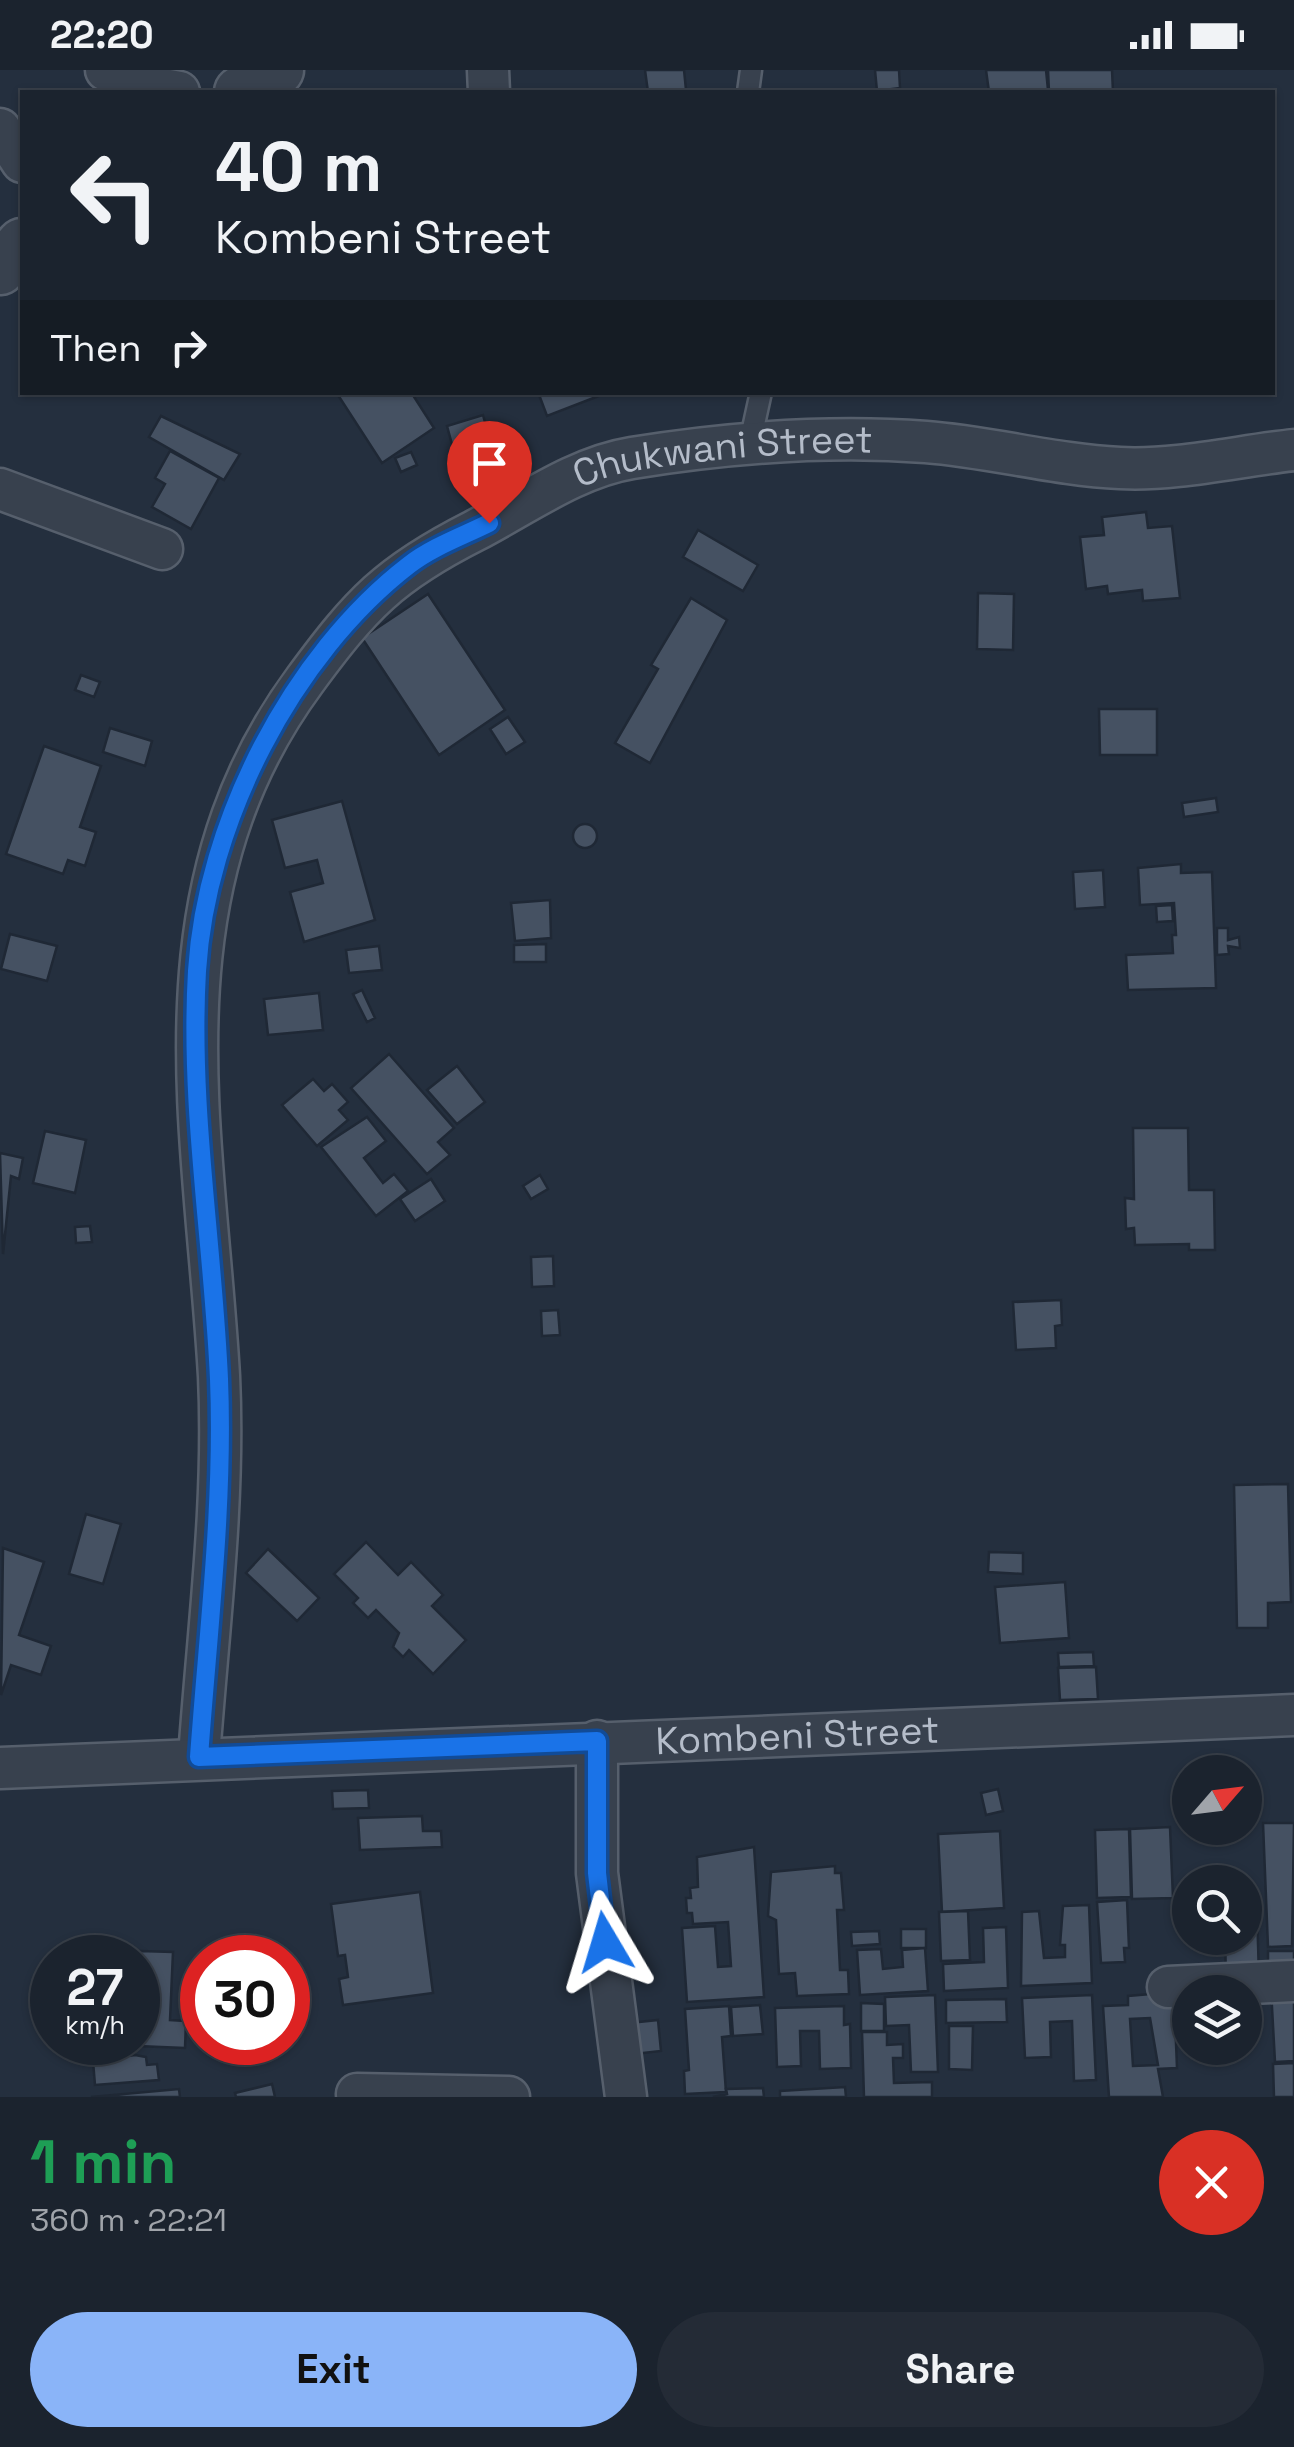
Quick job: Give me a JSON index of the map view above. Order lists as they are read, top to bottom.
{
  "streets": {
    "street": ["Chukwani Street", "Kombeni Street"]
  },
  "crossings": [
    ["Chukwani Street", "Kombeni Street"]
  ],
  "north": "top right",
  "page": {
    "status": "22:20",
    "turn": ["40 m", "Kombeni Street"],
    "then": "Then",
    "speed": "27 km/h",
    "limit": "30",
    "heading": ["1 min", "360 m · 22:21"],
    "buttons": ["Exit", "Share"]
  }
}
